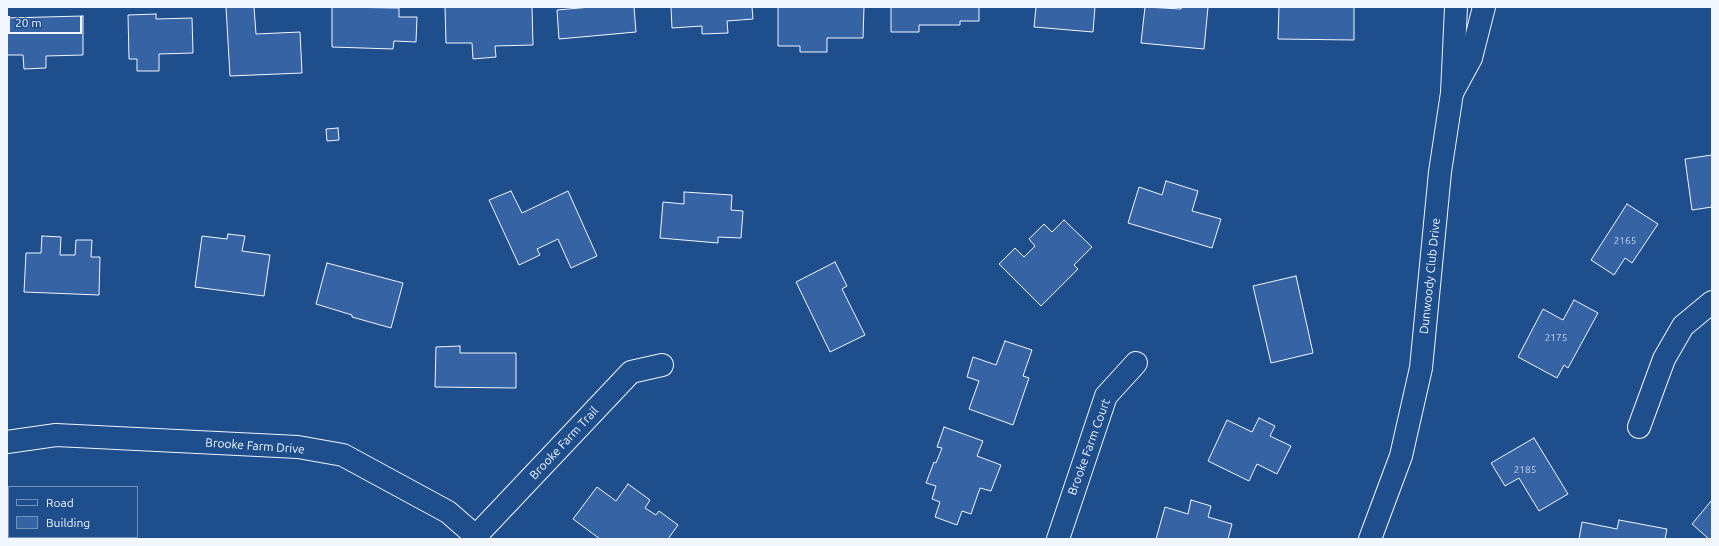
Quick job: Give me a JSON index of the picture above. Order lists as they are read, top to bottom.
{
  "streets": {
    "street": [
      "Dunwoody Club Drive",
      "Brooke Farm Trail",
      "Brooke Farm Drive",
      "Brooke Farm Court"
    ]
  },
  "crossings": [
    ["Brooke Farm Trail", "Brooke Farm Drive"]
  ],
  "house_numbers": ["2165", "2175", "2185"],
  "legend": ["Road", "Building"],
  "scale_bar": "20 m"
}
